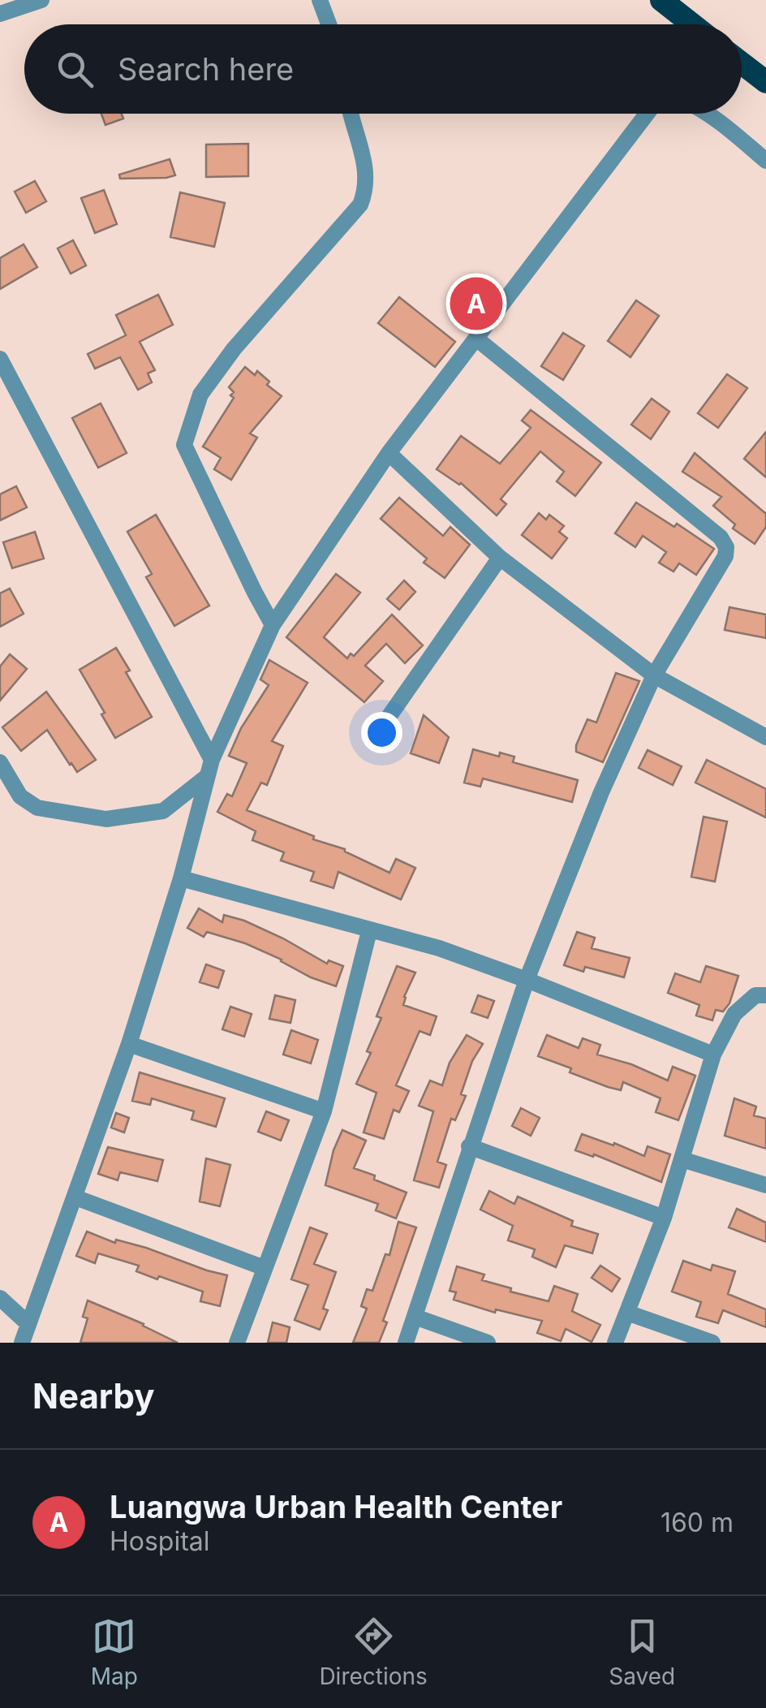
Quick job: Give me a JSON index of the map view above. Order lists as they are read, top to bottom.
{
  "page": {
    "search": "Search here",
    "pins": "A",
    "heading": "Nearby",
    "list": [
      {
        "mark": "A",
        "name": "Luangwa Urban Health Center",
        "note": "Hospital",
        "value": "160 m"
      }
    ],
    "nav": ["Map", "Directions", "Saved"]
  }
}
